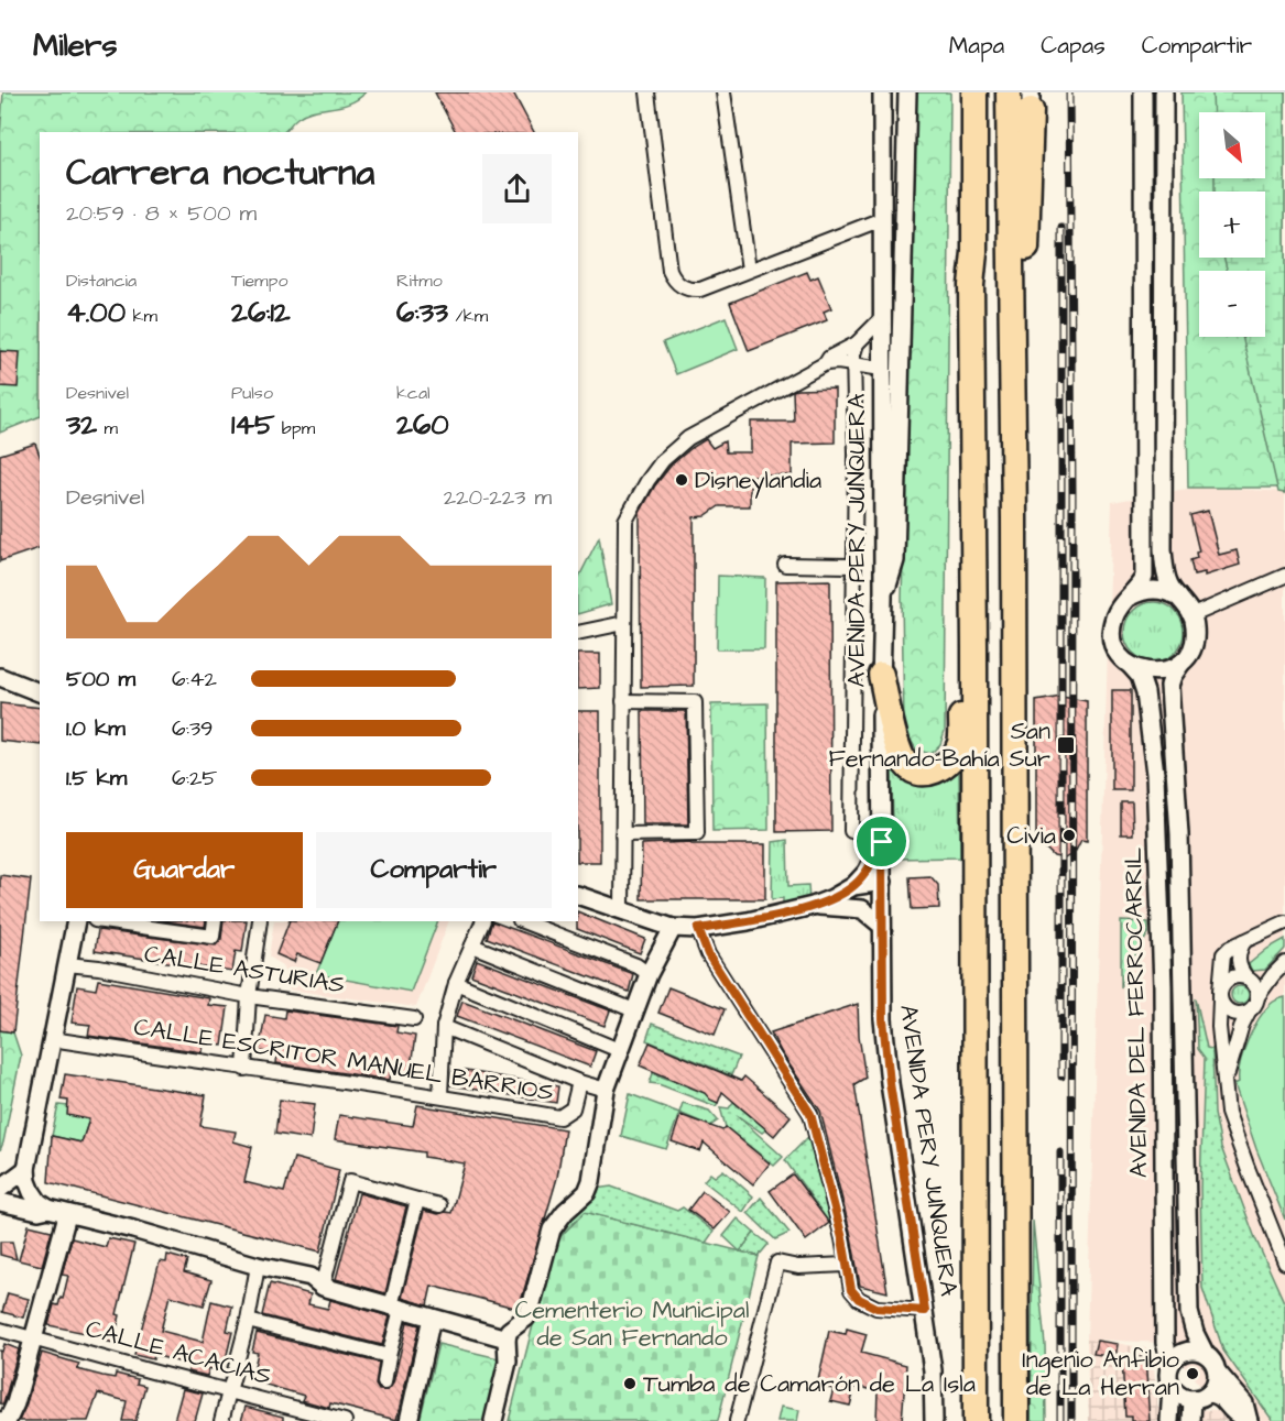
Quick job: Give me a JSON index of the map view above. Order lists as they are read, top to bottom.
{
  "streets": {
    "street": [
      "AVENIDA PERY JUNQUERA",
      "CALLE ASTURIAS",
      "AVENIDA DEL FERROCARRIL",
      "CALLE ESCRITOR MANUEL BARRIOS",
      "CALLE ACACIAS"
    ]
  },
  "parks": ["Cementerio Municipal de San Fernando"],
  "places": {
    "other": [
      "Disneylandia",
      "Civia",
      "Ingenio Anfibio de La Herran",
      "Tumba de Camarón de La Isla"
    ],
    "transit": ["San Fernando-Bahía Sur"]
  },
  "north": "bottom right",
  "page": {
    "header": "Milers",
    "nav": ["Mapa", "Capas", "Compartir"],
    "map_buttons": ["+", "−"],
    "heading": ["Carrera nocturna", "20:59 · 8 × 500 m"],
    "stats": [
      ["Distancia", "4.00 km"],
      ["Tiempo", "26:12"],
      ["Ritmo", "6:33 /km"],
      ["Desnivel", "32 m"],
      ["Pulso", "145 bpm"],
      ["kcal", "260"]
    ],
    "chart": ["Desnivel", "220–223 m"],
    "list": [
      {
        "name": "500 m",
        "note": "6:42"
      },
      {
        "name": "1.0 km",
        "note": "6:39"
      },
      {
        "name": "1.5 km",
        "note": "6:25"
      }
    ],
    "buttons": ["Guardar", "Compartir"]
  }
}
